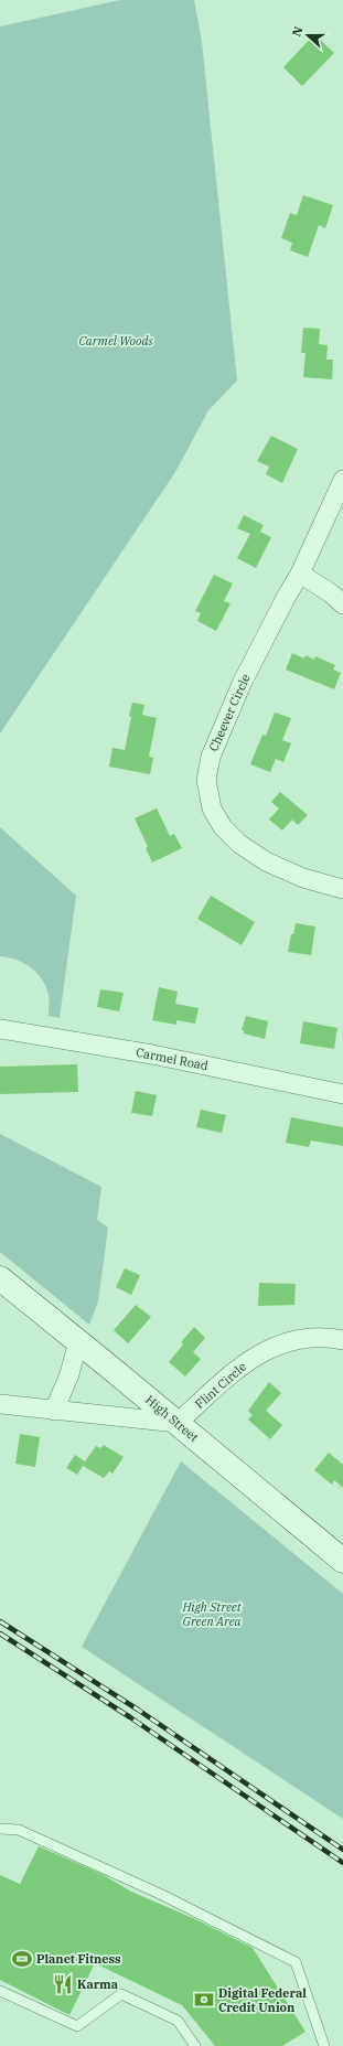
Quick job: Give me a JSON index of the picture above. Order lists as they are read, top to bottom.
{
  "streets": {
    "main road": ["High Street"],
    "street": ["Cheever Circle", "Carmel Road", "Flint Circle"]
  },
  "crossings": [
    ["Flint Circle", "High Street"]
  ],
  "parks": ["Carmel Woods", "High Street Green Area"],
  "places": {
    "sports": ["Planet Fitness"],
    "restaurant": ["Karma"],
    "bank": ["Digital Federal Credit Union"]
  },
  "north": "left"
}
